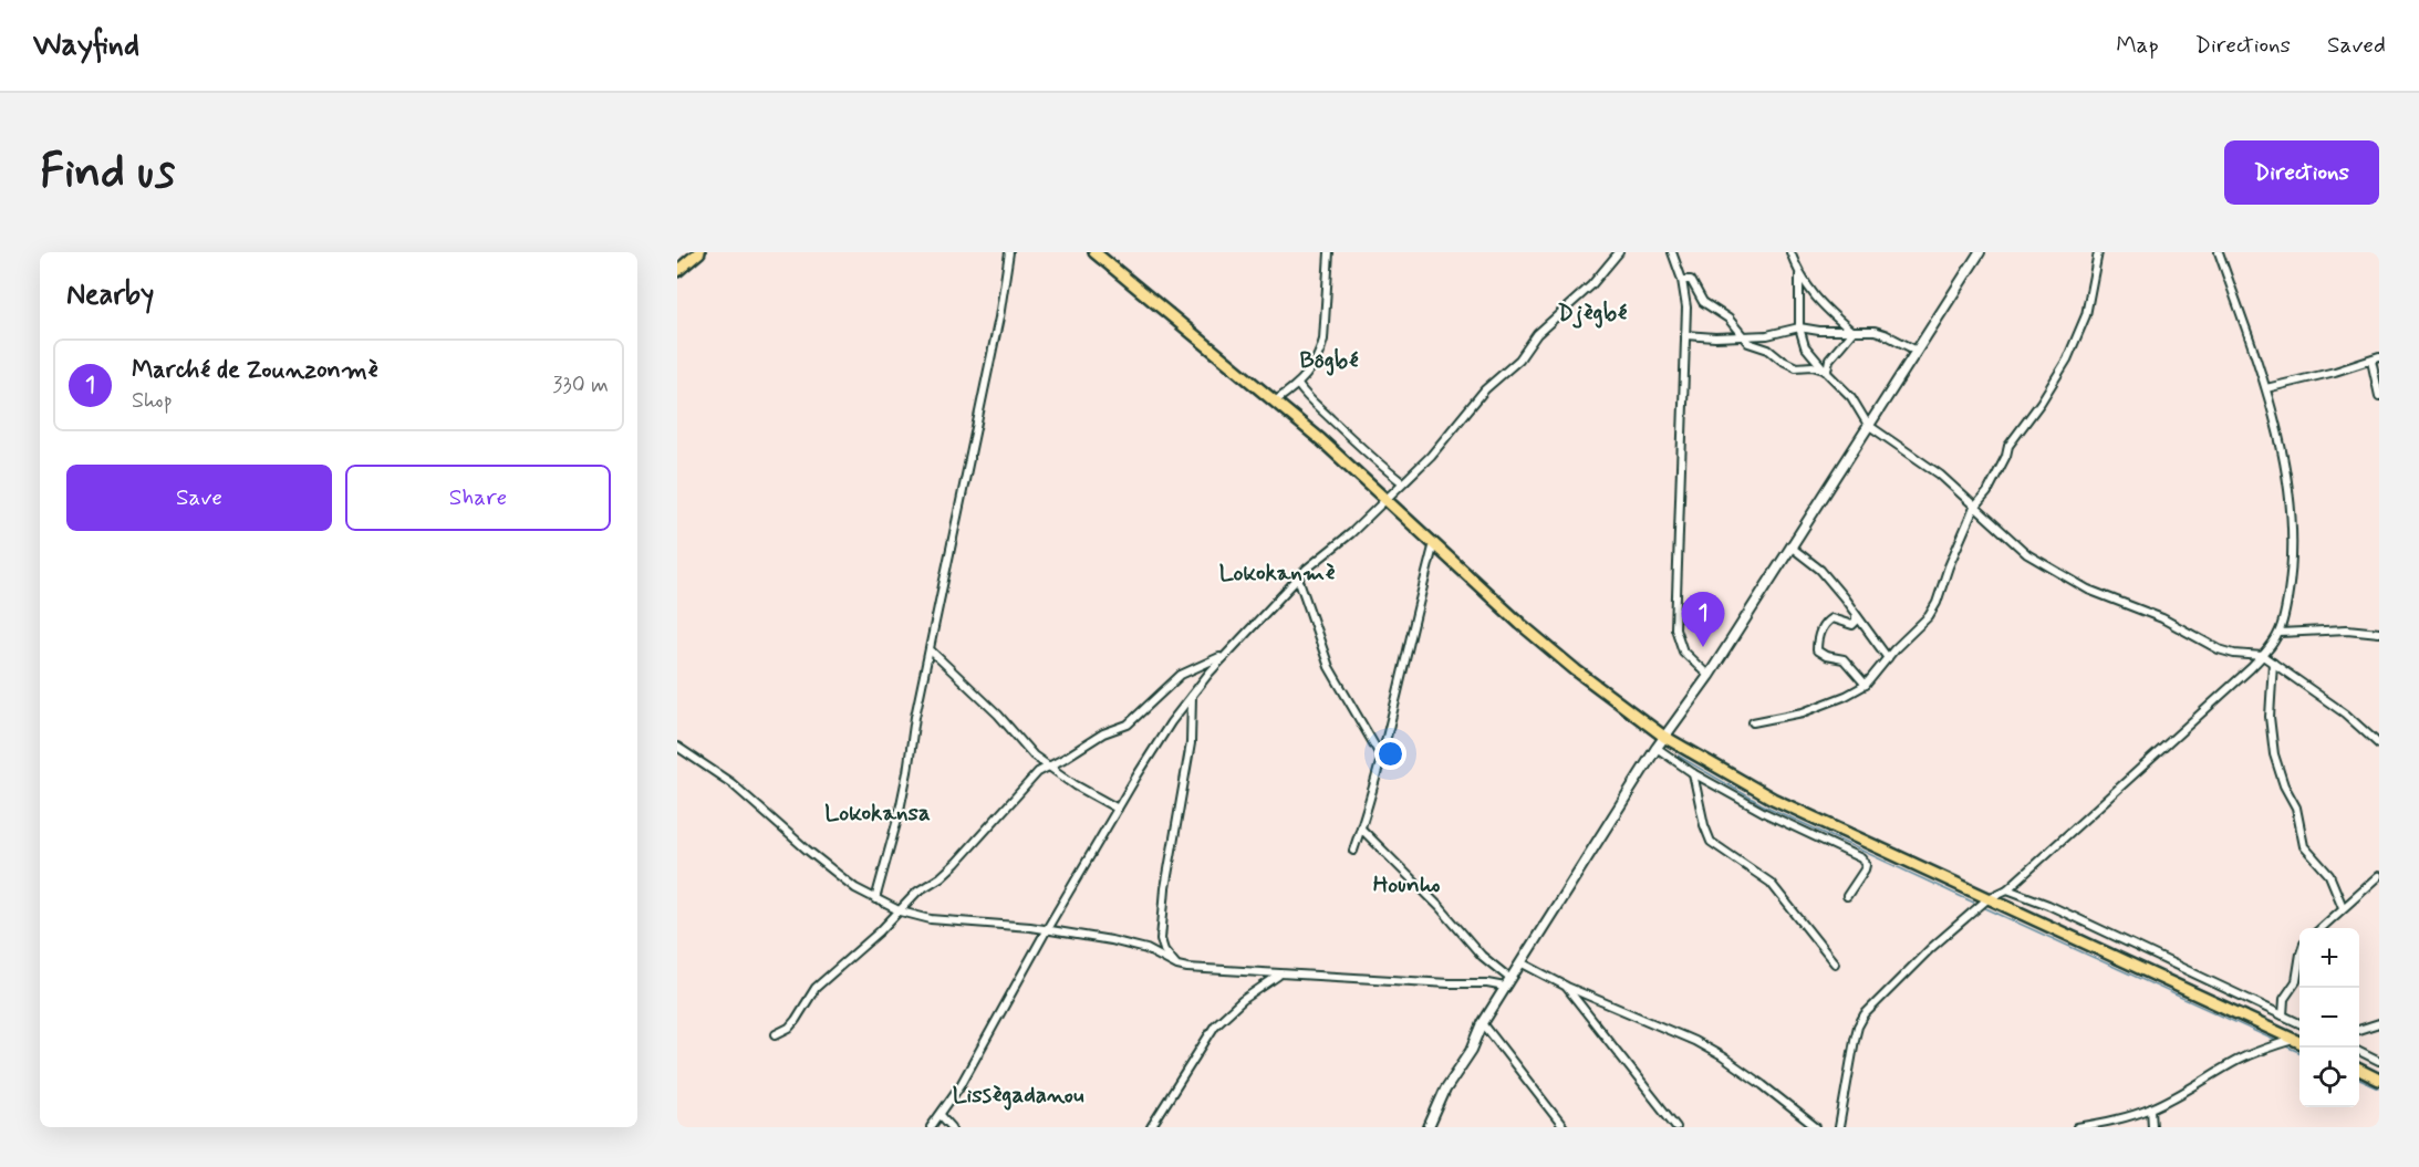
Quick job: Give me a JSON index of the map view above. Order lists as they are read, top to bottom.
{
  "districts": [
    "Djègbé",
    "Bôgbé",
    "Lokokanmè",
    "Lokokansa",
    "Hounho",
    "Lissègadanou"
  ],
  "page": {
    "header": "Wayfind",
    "nav": ["Map", "Directions", "Saved"],
    "buttons": [
      "Directions",
      ["Save", "Share"]
    ],
    "title": "Find us",
    "heading": "Nearby",
    "list": [
      {
        "mark": "1",
        "name": "Marché de Zounzonmè",
        "note": "Shop",
        "value": "330 m"
      }
    ],
    "pins": "1",
    "map_buttons": ["+", "−"]
  }
}
